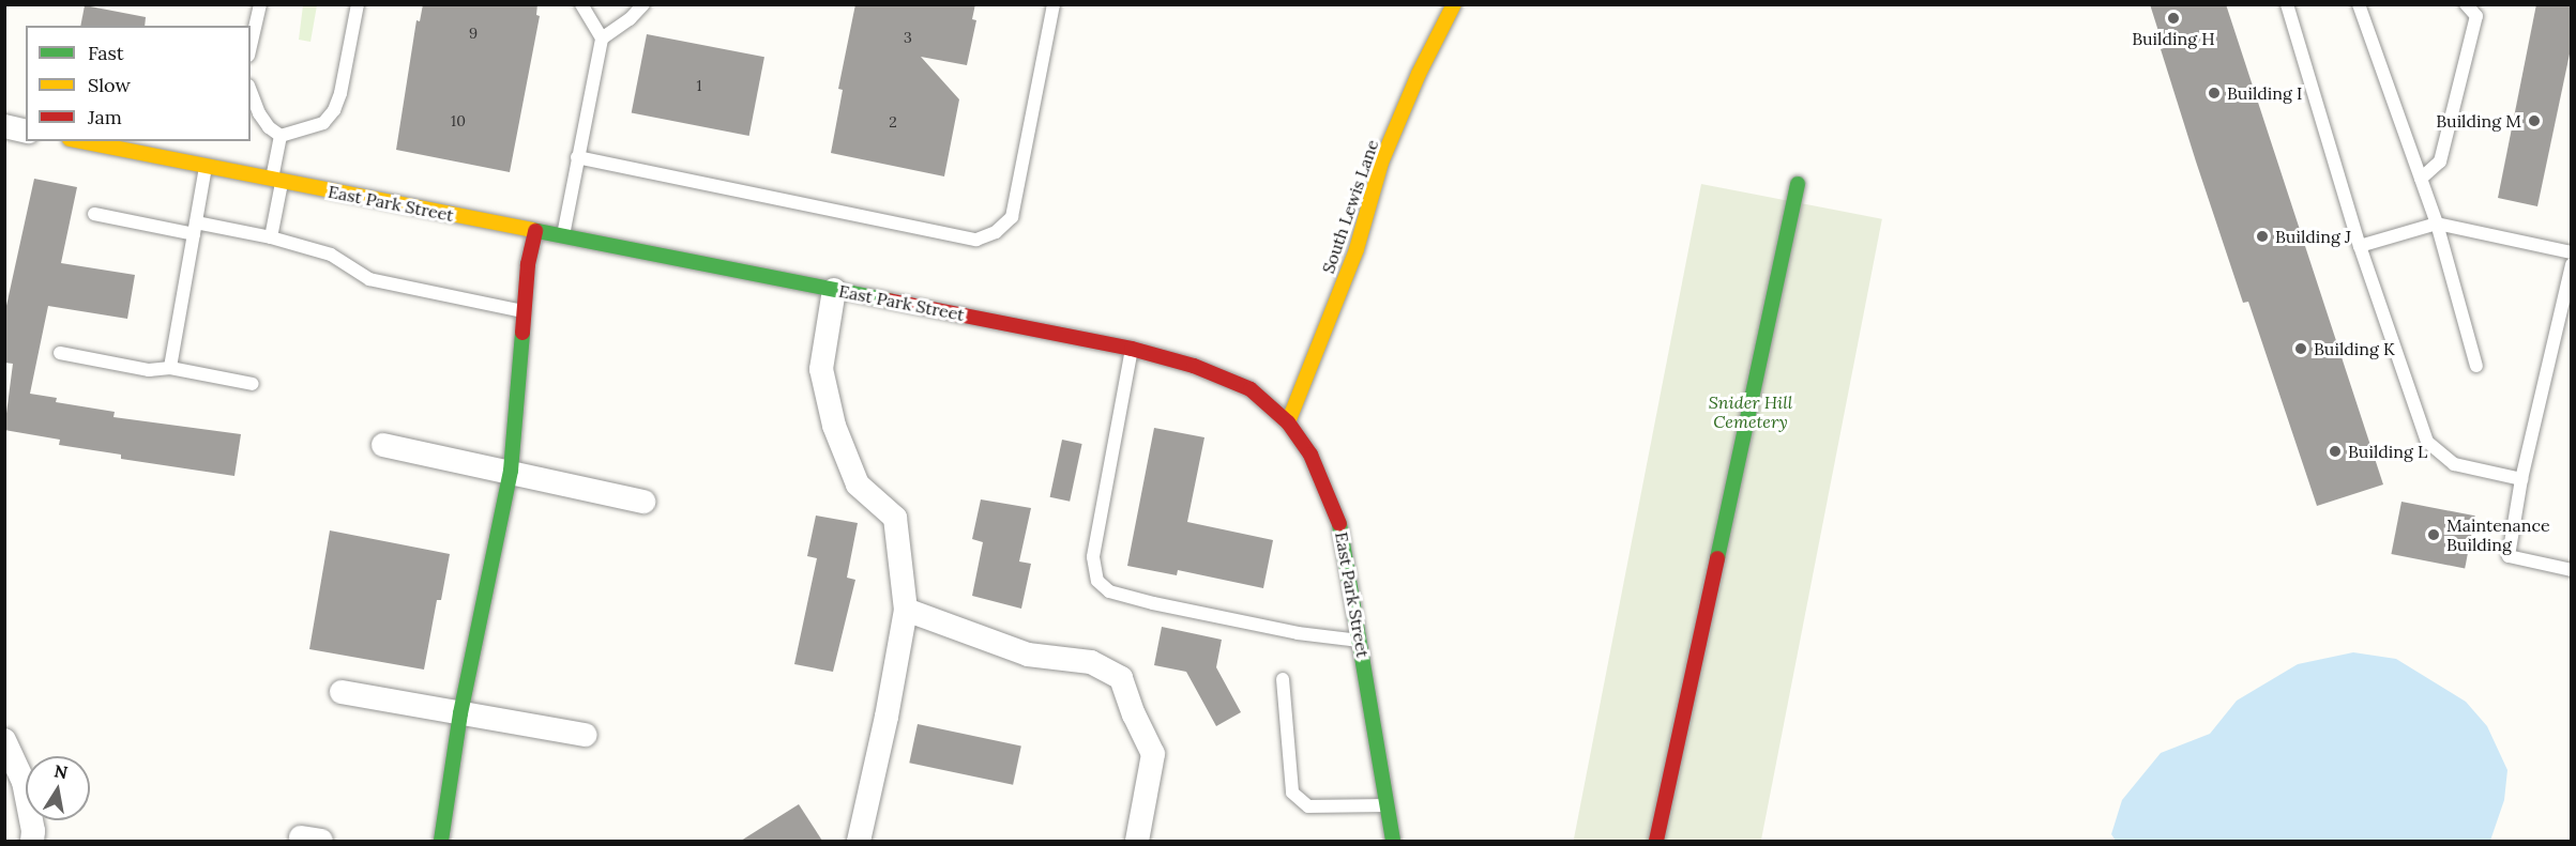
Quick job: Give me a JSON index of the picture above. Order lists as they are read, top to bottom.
{
  "streets": {
    "street": ["East Park Street", "South Lewis Lane"]
  },
  "crossings": [
    ["East Park Street", "South Lewis Lane"]
  ],
  "parks": ["Snider Hill Cemetery"],
  "places": [
    "Building H",
    "Building I",
    "Building M",
    "Building J",
    "Building K",
    "Building L",
    "Maintenance Building"
  ],
  "house_numbers": [
    "9",
    "3",
    "1",
    "10",
    "2"
  ],
  "legend": ["Fast", "Slow", "Jam"],
  "north": "top"
}
